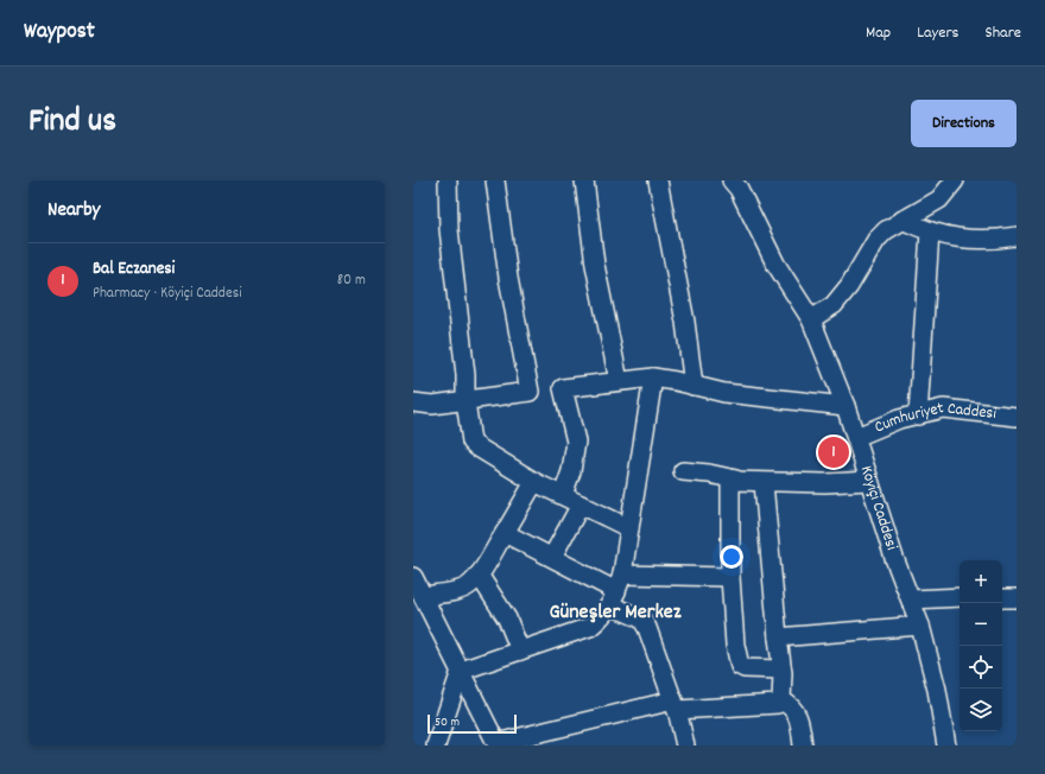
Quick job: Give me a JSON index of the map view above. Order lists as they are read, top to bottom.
{
  "streets": {
    "street": ["Cumhuriyet Caddesi", "Köyiçi Caddesi"]
  },
  "crossings": [
    ["Cumhuriyet Caddesi", "Köyiçi Caddesi"]
  ],
  "districts": ["Güneşler Merkez"],
  "scale_bar": "50 m",
  "page": {
    "header": "Waypost",
    "nav": ["Map", "Layers", "Share"],
    "title": "Find us",
    "buttons": "Directions",
    "heading": "Nearby",
    "list": [
      {
        "mark": "1",
        "name": "Bal Eczanesi",
        "note": "Pharmacy · Köyiçi Caddesi",
        "value": "80 m"
      }
    ],
    "pins": "1",
    "map_buttons": ["+", "−"],
    "scale": "50 m"
  }
}
